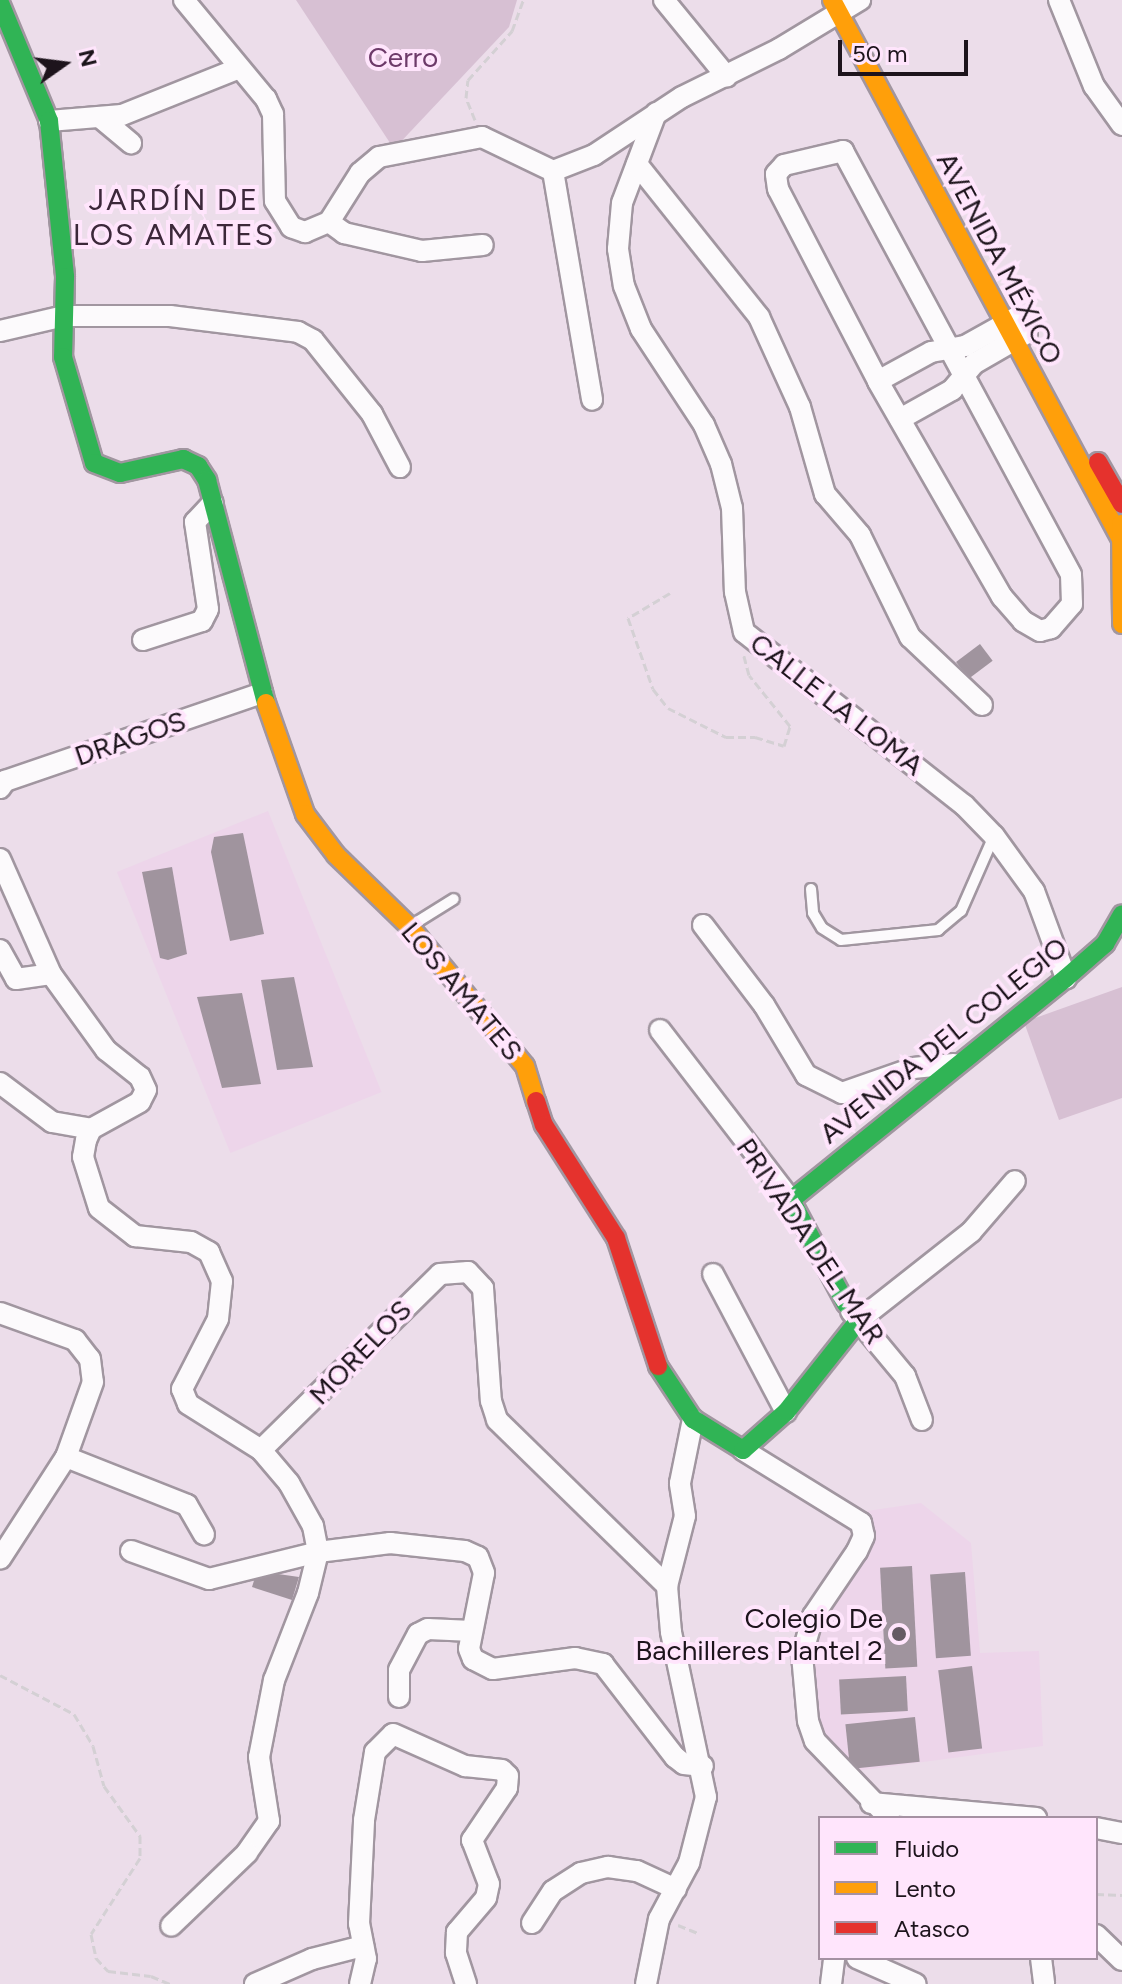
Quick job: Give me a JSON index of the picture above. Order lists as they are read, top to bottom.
{
  "streets": {
    "street": [
      "AVENIDA MÉXICO",
      "CALLE LA LOMA",
      "DRAGOS",
      "LOS AMATES",
      "AVENIDA DEL COLEGIO",
      "PRIVADA DEL MAR",
      "MORELOS"
    ]
  },
  "crossings": [
    ["CALLE LA LOMA", "AVENIDA DEL COLEGIO"],
    ["DRAGOS", "LOS AMATES"],
    ["AVENIDA DEL COLEGIO", "PRIVADA DEL MAR"]
  ],
  "districts": ["JARDÍN DE LOS AMATES"],
  "parks": ["Cerro"],
  "places": ["Colegio De Bachilleres Plantel 2"],
  "legend": ["Fluido", "Lento", "Atasco"],
  "scale_bar": "50 m",
  "north": "right"
}
